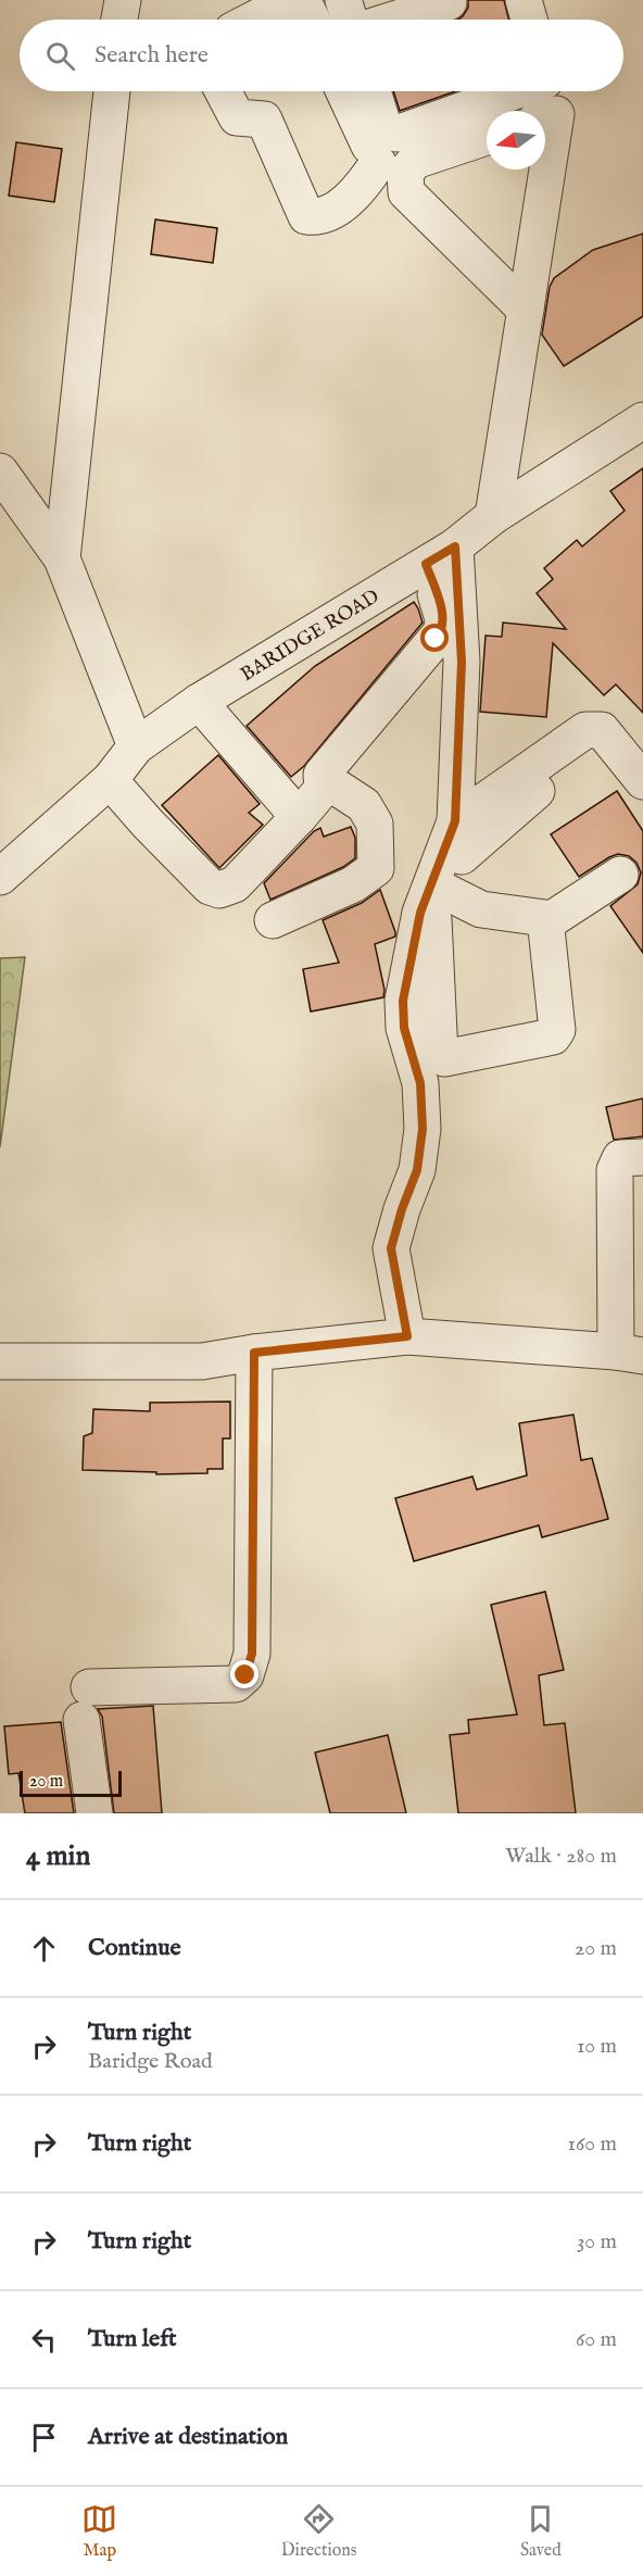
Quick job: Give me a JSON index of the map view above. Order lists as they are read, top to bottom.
{
  "streets": {
    "street": ["BARIDGE ROAD"]
  },
  "scale_bar": "20 m",
  "north": "left",
  "page": {
    "search": "Search here",
    "scale": "20 m",
    "heading": ["4 min", "Walk · 280 m"],
    "list": [
      ["Continue", "20 m"],
      ["Turn right", "Baridge Road", "10 m"],
      ["Turn right", "160 m"],
      ["Turn right", "30 m"],
      ["Turn left", "60 m"],
      "Arrive at destination"
    ],
    "nav": ["Map", "Directions", "Saved"]
  }
}
